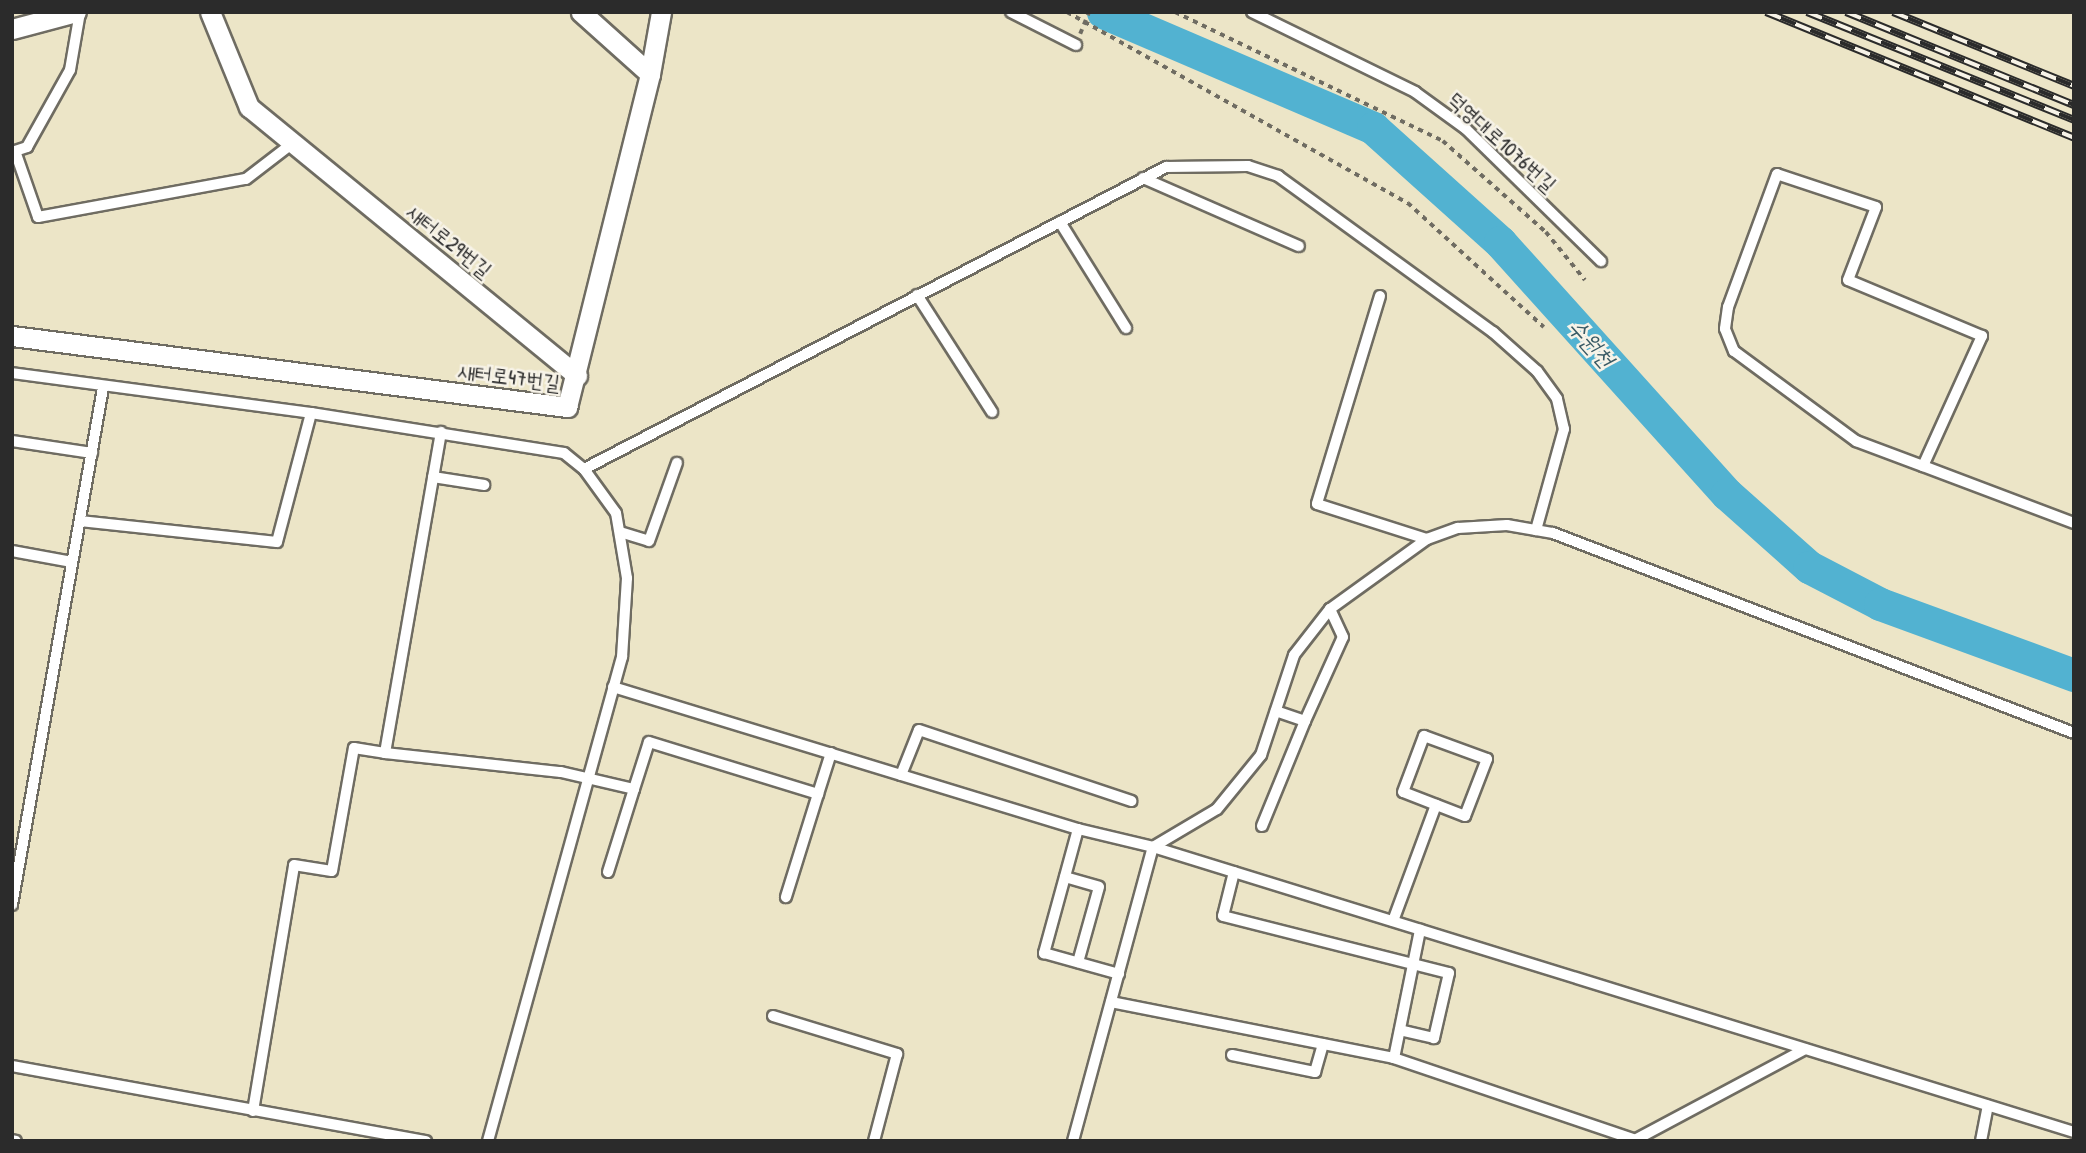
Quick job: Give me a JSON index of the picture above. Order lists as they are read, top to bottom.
{
  "streets": {
    "street": ["새터로29번길", "새터로47번길"],
    "lane": ["덕영대로1076번길"]
  },
  "crossings": [
    ["새터로29번길", "새터로47번길"]
  ],
  "water": ["수원천"]
}
